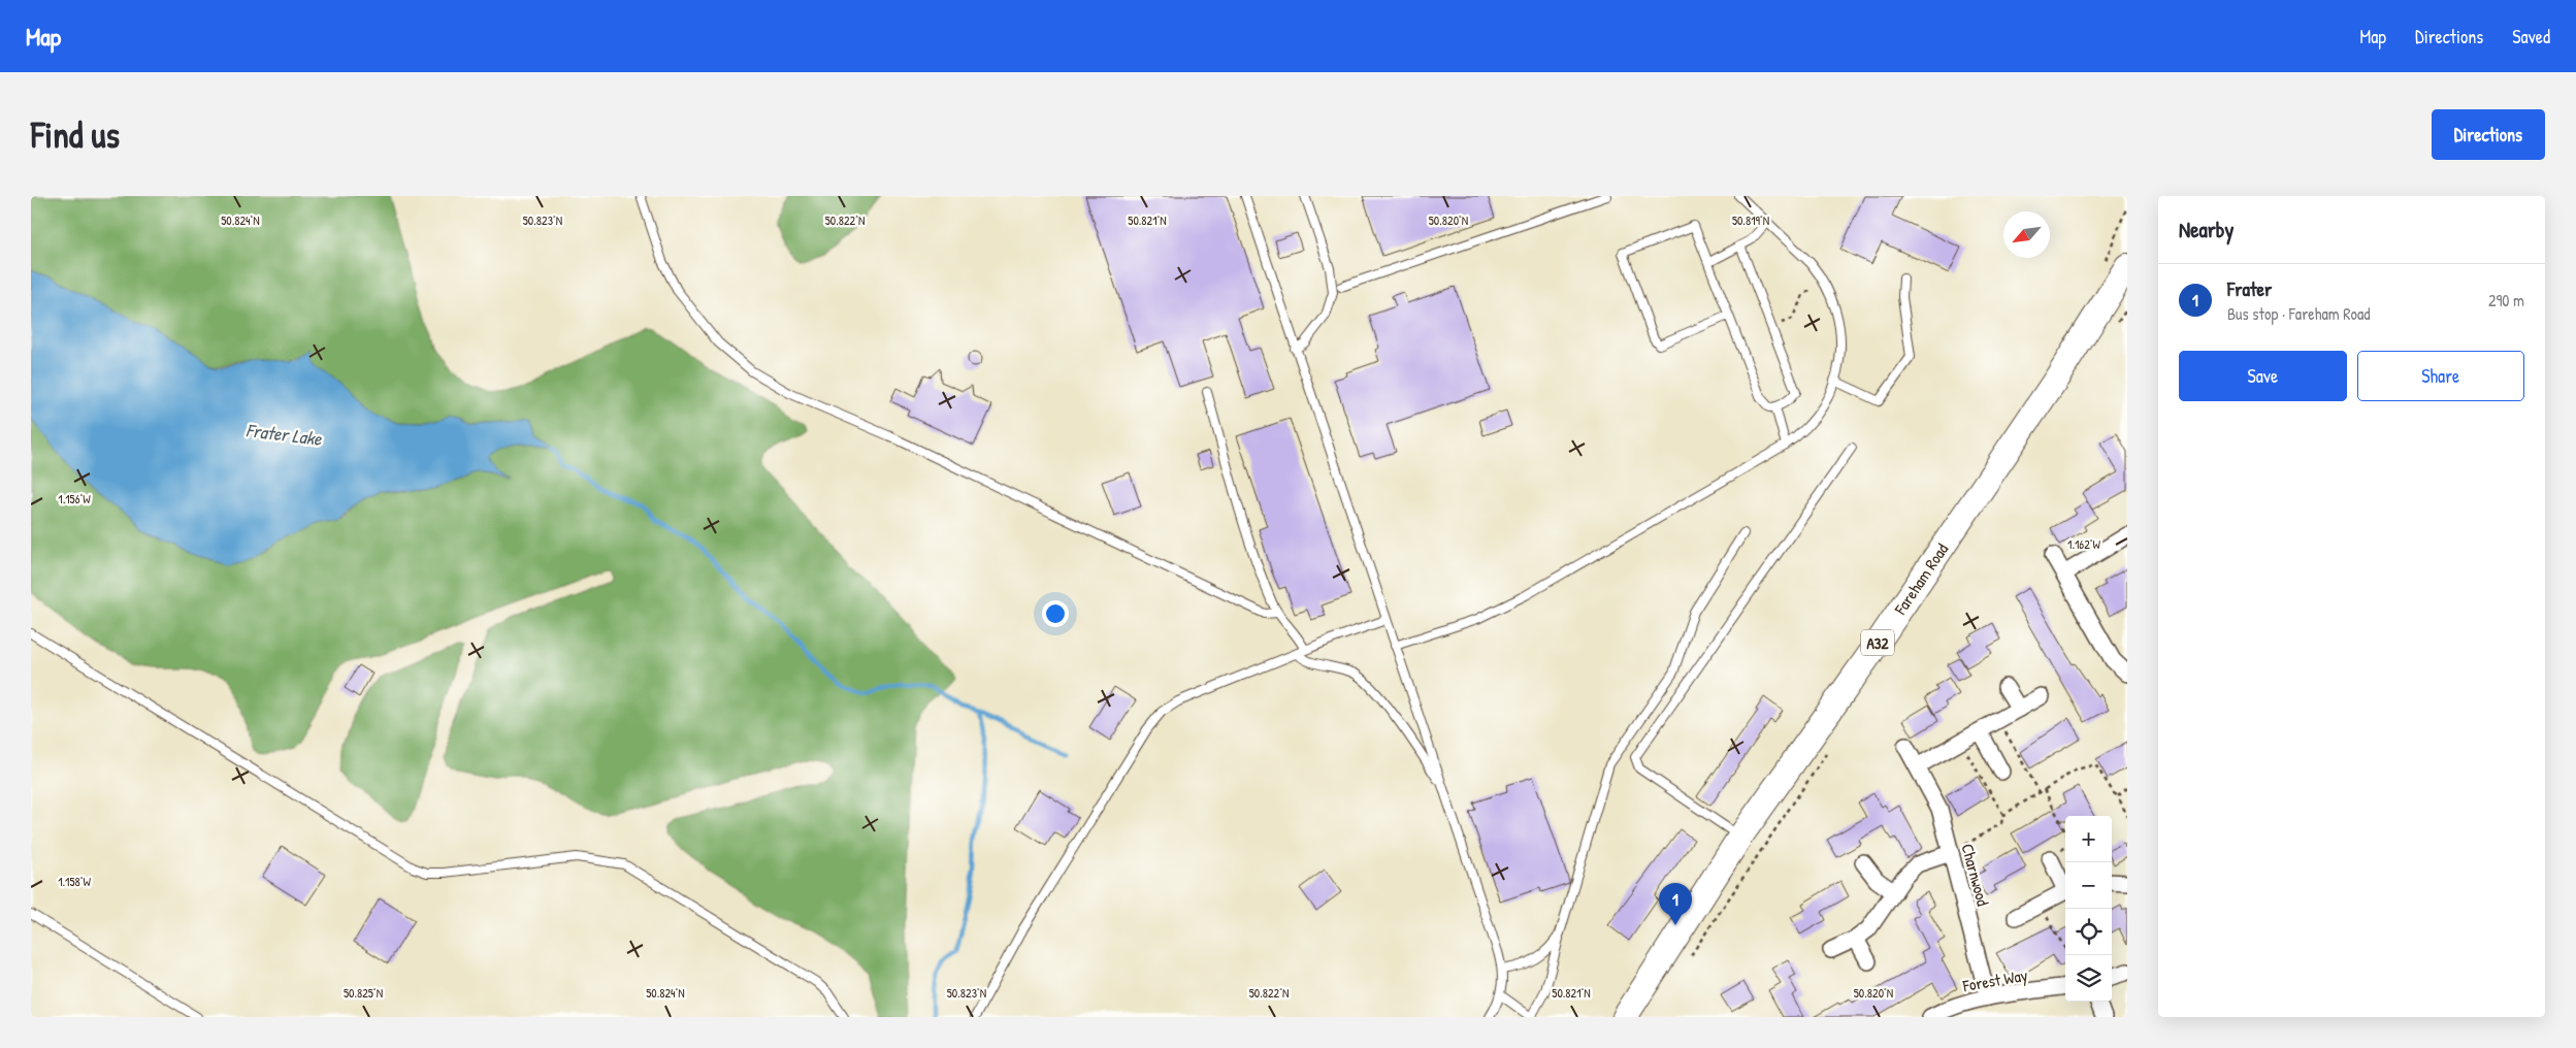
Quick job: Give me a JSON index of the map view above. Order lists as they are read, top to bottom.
{
  "streets": {
    "main road": ["Fareham Road", "A32"],
    "street": ["Charnwood", "Forest Way"]
  },
  "crossings": [
    ["Charnwood", "Forest Way"]
  ],
  "water": ["Frater Lake"],
  "north": "bottom left",
  "page": {
    "header": "Map",
    "nav": ["Map", "Directions", "Saved"],
    "buttons": [
      "Directions",
      ["Save", "Share"]
    ],
    "title": "Find us",
    "heading": "Nearby",
    "list": [
      {
        "mark": "1",
        "name": "Frater",
        "note": "Bus stop · Fareham Road",
        "value": "290 m"
      }
    ],
    "map_buttons": ["+", "−"],
    "pins": "1"
  },
  "coordinates": [
    "50.823°N",
    "50.822°N",
    "50.821°N",
    "50.820°N",
    "50.819°N",
    "50.824°N",
    "1.156°W",
    "1.162°W",
    "1.158°W",
    "50.825°N"
  ]
}
